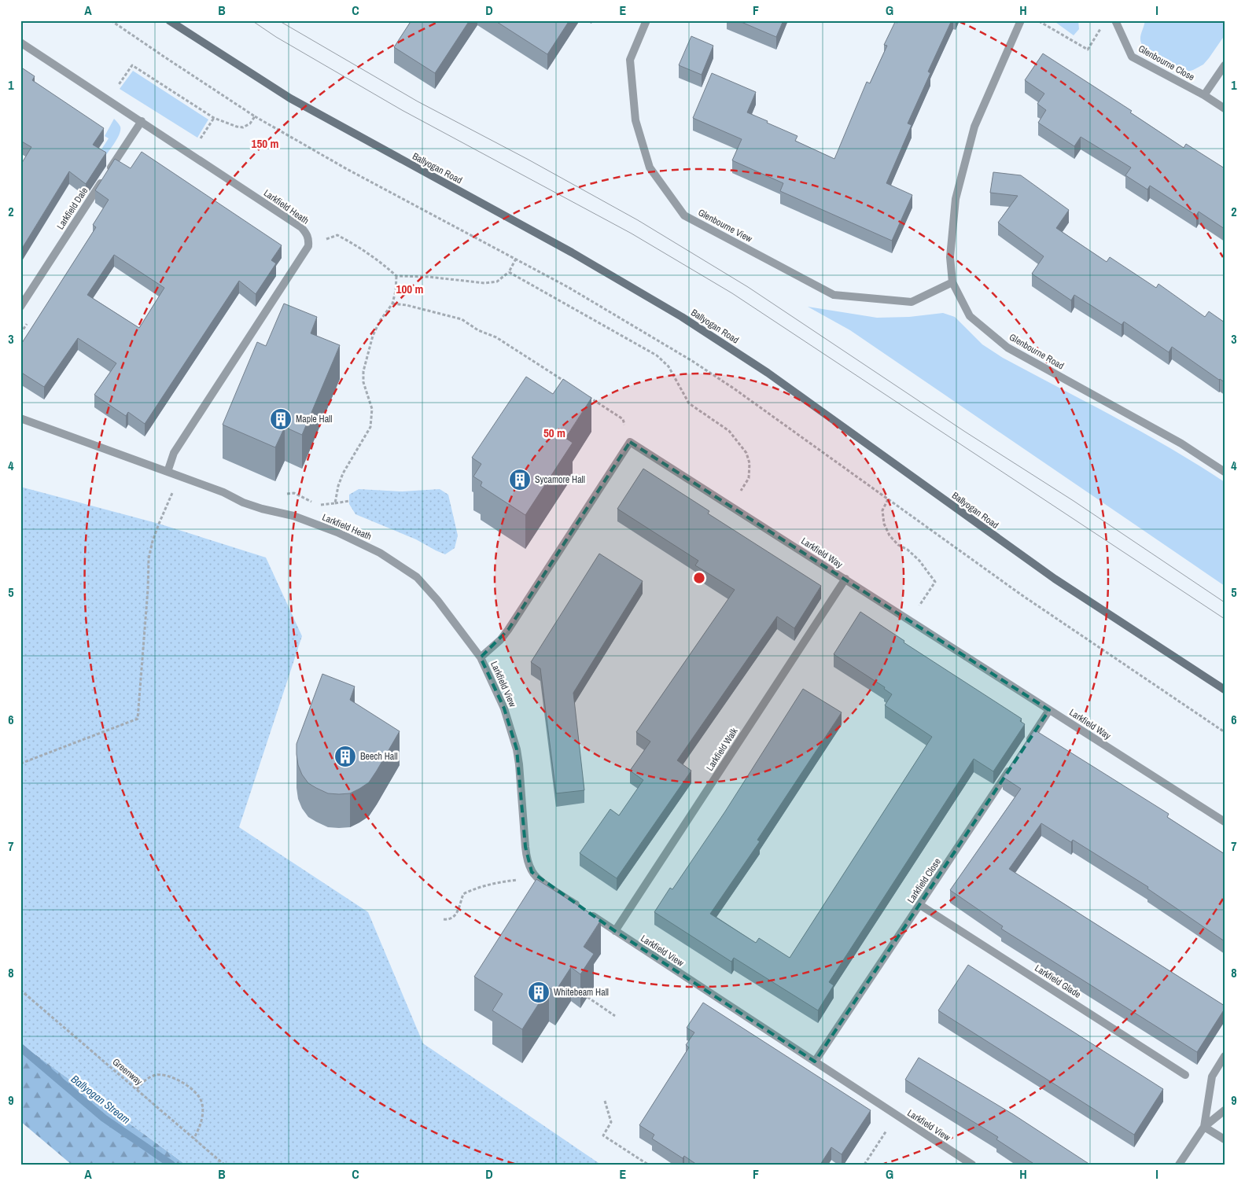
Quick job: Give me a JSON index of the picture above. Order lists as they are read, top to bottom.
{
  "streets": {
    "street": [
      "Glenbourne Close",
      "Ballyogan Road",
      "Larkfield Heath",
      "Larkfield Dale",
      "Glenbourne View",
      "Glenbourne Road",
      "Larkfield Way",
      "Larkfield View",
      "Larkfield Walk",
      "Larkfield Close",
      "Larkfield Glade"
    ],
    "path": ["Greenway"]
  },
  "crossings": [
    ["Larkfield Heath", "Larkfield Dale"],
    ["Larkfield Heath", "Larkfield View"],
    ["Glenbourne View", "Glenbourne Road"],
    ["Larkfield Way", "Larkfield Walk"],
    ["Larkfield View", "Larkfield Walk"],
    ["Larkfield View", "Larkfield Close"],
    ["Larkfield Close", "Larkfield Glade"]
  ],
  "water": ["Ballyogan Stream"],
  "places": {
    "building": [
      "Maple Hall",
      "Sycamore Hall",
      "Beech Hall",
      "Whitebeam Hall"
    ]
  },
  "grid": {
    "columns": [
      "A",
      "B",
      "C",
      "D",
      "E",
      "F",
      "G",
      "H",
      "I"
    ],
    "rows": [
      "1",
      "2",
      "3",
      "4",
      "5",
      "6",
      "7",
      "8",
      "9"
    ]
  },
  "rings": ["150 m", "100 m", "50 m"]
}
